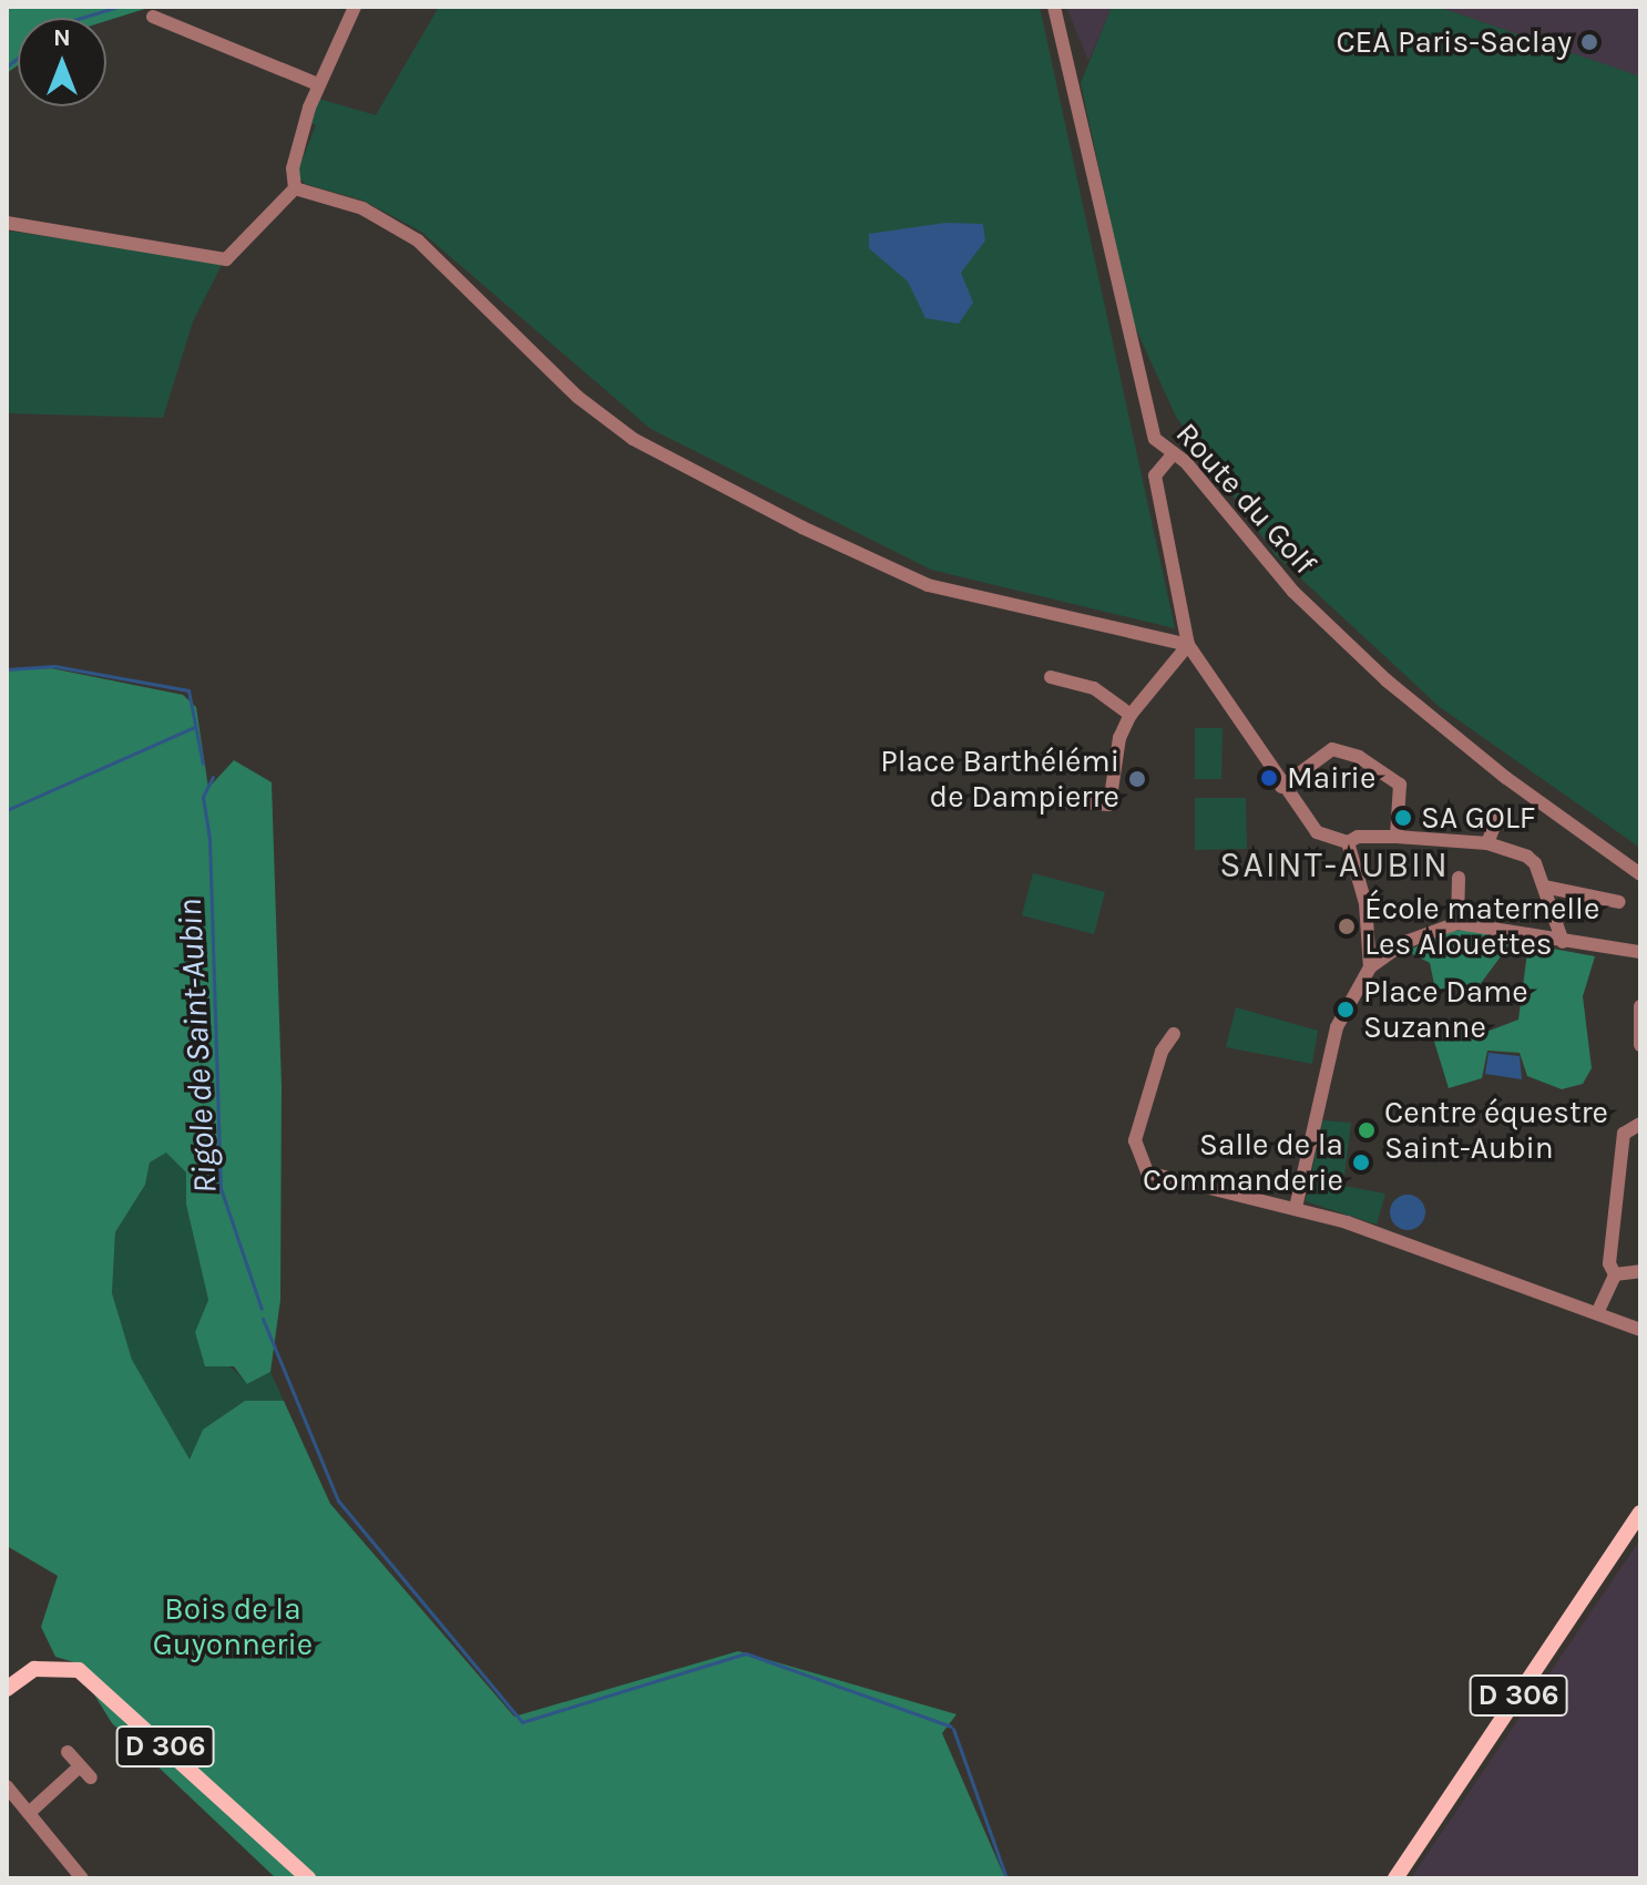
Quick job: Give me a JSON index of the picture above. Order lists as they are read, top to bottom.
{
  "streets": {
    "main road": ["D 306"],
    "street": ["Route du Golf"]
  },
  "districts": ["SAINT-AUBIN"],
  "water": ["Rigole de Saint-Aubin"],
  "parks": ["Bois de la Guyonnerie"],
  "places": [
    "CEA Paris-Saclay",
    "Mairie",
    "Place Barthélémi de Dampierre",
    "SA GOLF",
    "École maternelle Les Alouettes",
    "Place Dame Suzanne",
    "Centre équestre Saint-Aubin",
    "Salle de la Commanderie"
  ],
  "north": "top"
}
